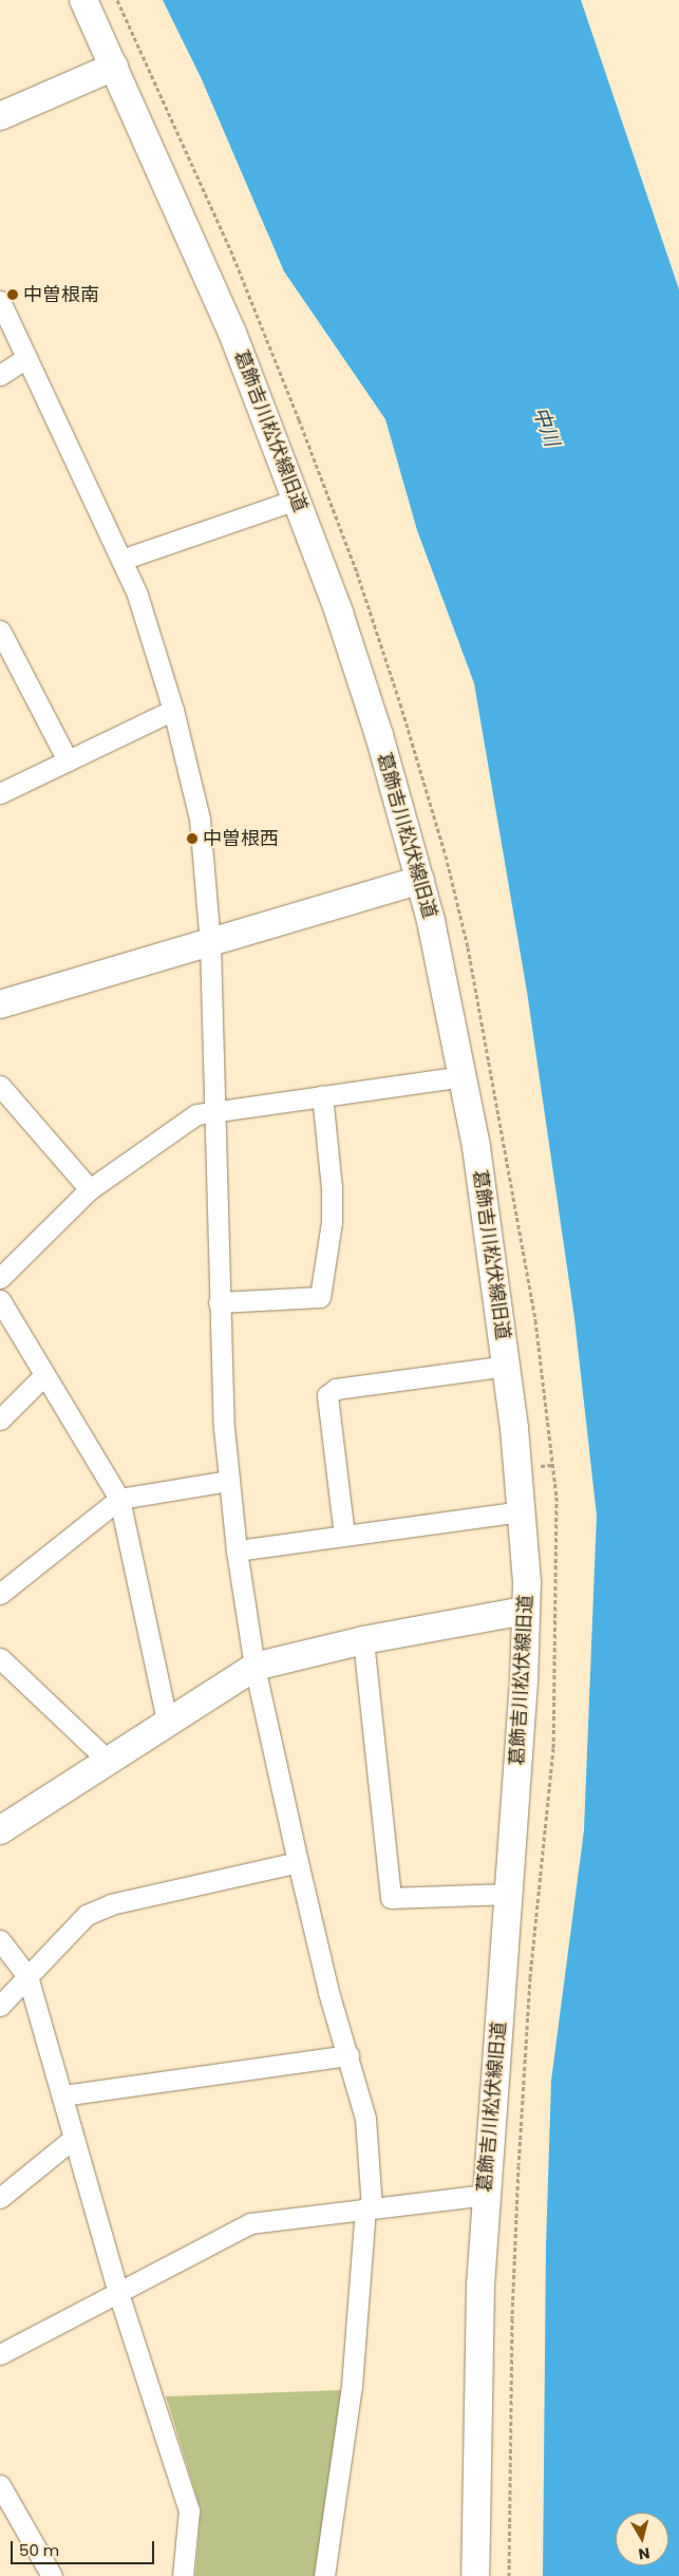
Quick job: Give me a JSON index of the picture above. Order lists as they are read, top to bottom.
{
  "streets": {
    "street": ["葛飾吉川松伏線旧道"]
  },
  "water": ["中川"],
  "places": ["中曽根南", "中曽根西"],
  "scale_bar": "50 m",
  "north": "bottom"
}
